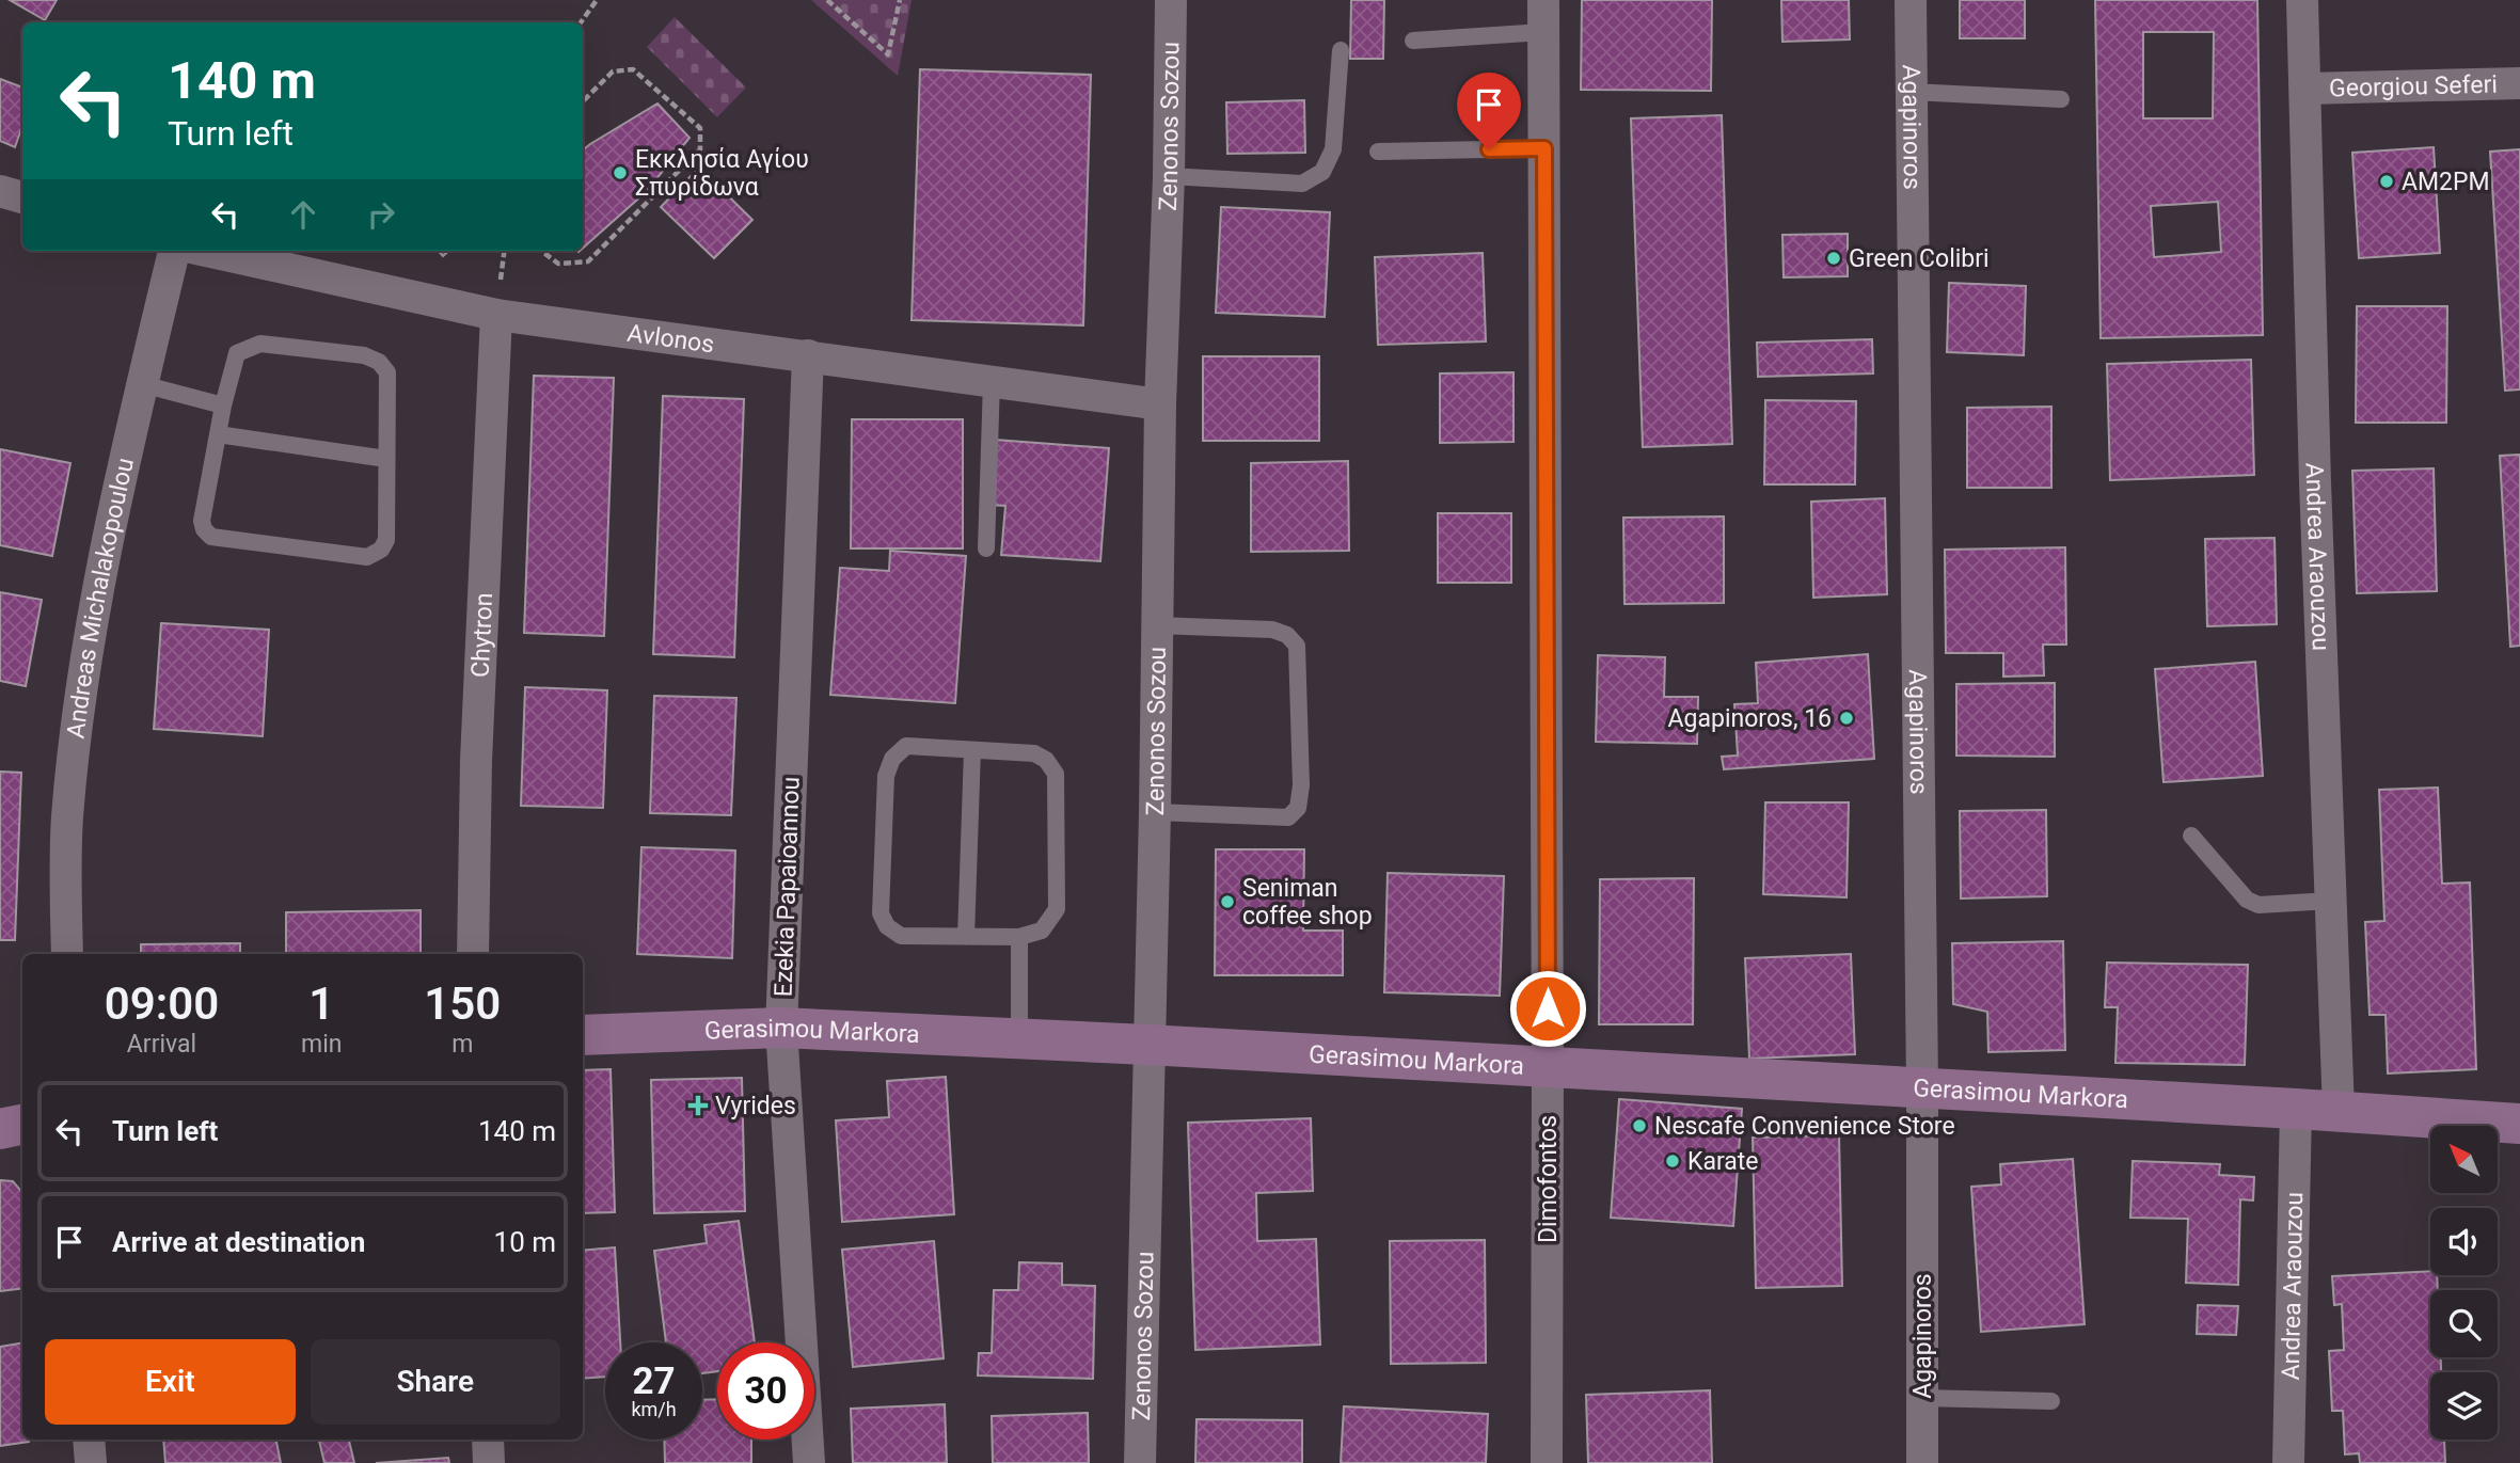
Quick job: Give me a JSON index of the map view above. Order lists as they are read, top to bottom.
{
  "streets": {
    "street": [
      "Georgiou Seferi",
      "Zenonos Sozou",
      "Agapinoros",
      "Avlonos",
      "Andrea Araouzou",
      "Andreas Michalakopoulou",
      "Chytron",
      "Ezekia Papaioannou",
      "Gerasimou Markora",
      "Dimofontos"
    ]
  },
  "crossings": [
    ["Georgiou Seferi", "Andrea Araouzou"],
    ["Zenonos Sozou", "Avlonos"],
    ["Zenonos Sozou", "Gerasimou Markora"],
    ["Agapinoros", "Gerasimou Markora"],
    ["Avlonos", "Chytron"],
    ["Avlonos", "Ezekia Papaioannou"],
    ["Andrea Araouzou", "Gerasimou Markora"],
    ["Ezekia Papaioannou", "Gerasimou Markora"],
    ["Gerasimou Markora", "Dimofontos"]
  ],
  "places": {
    "other": [
      "Εκκλησία Αγίου Σπυρίδωνα",
      "AM2PM",
      "Green Colibri",
      "Agapinoros, 16",
      "Seniman coffee shop",
      "Nescafe Convenience Store",
      "Karate"
    ],
    "health": ["Vyrides"]
  },
  "north": "top left",
  "page": {
    "turn": ["140 m", "Turn left"],
    "eta": [
      "09:00",
      "Arrival",
      "1",
      "min",
      "150",
      "m"
    ],
    "list": [
      {
        "name": "Turn left",
        "value": "140 m"
      },
      {
        "name": "Arrive at destination",
        "value": "10 m"
      }
    ],
    "buttons": ["Exit", "Share"],
    "speed": "27 km/h",
    "limit": "30"
  }
}
